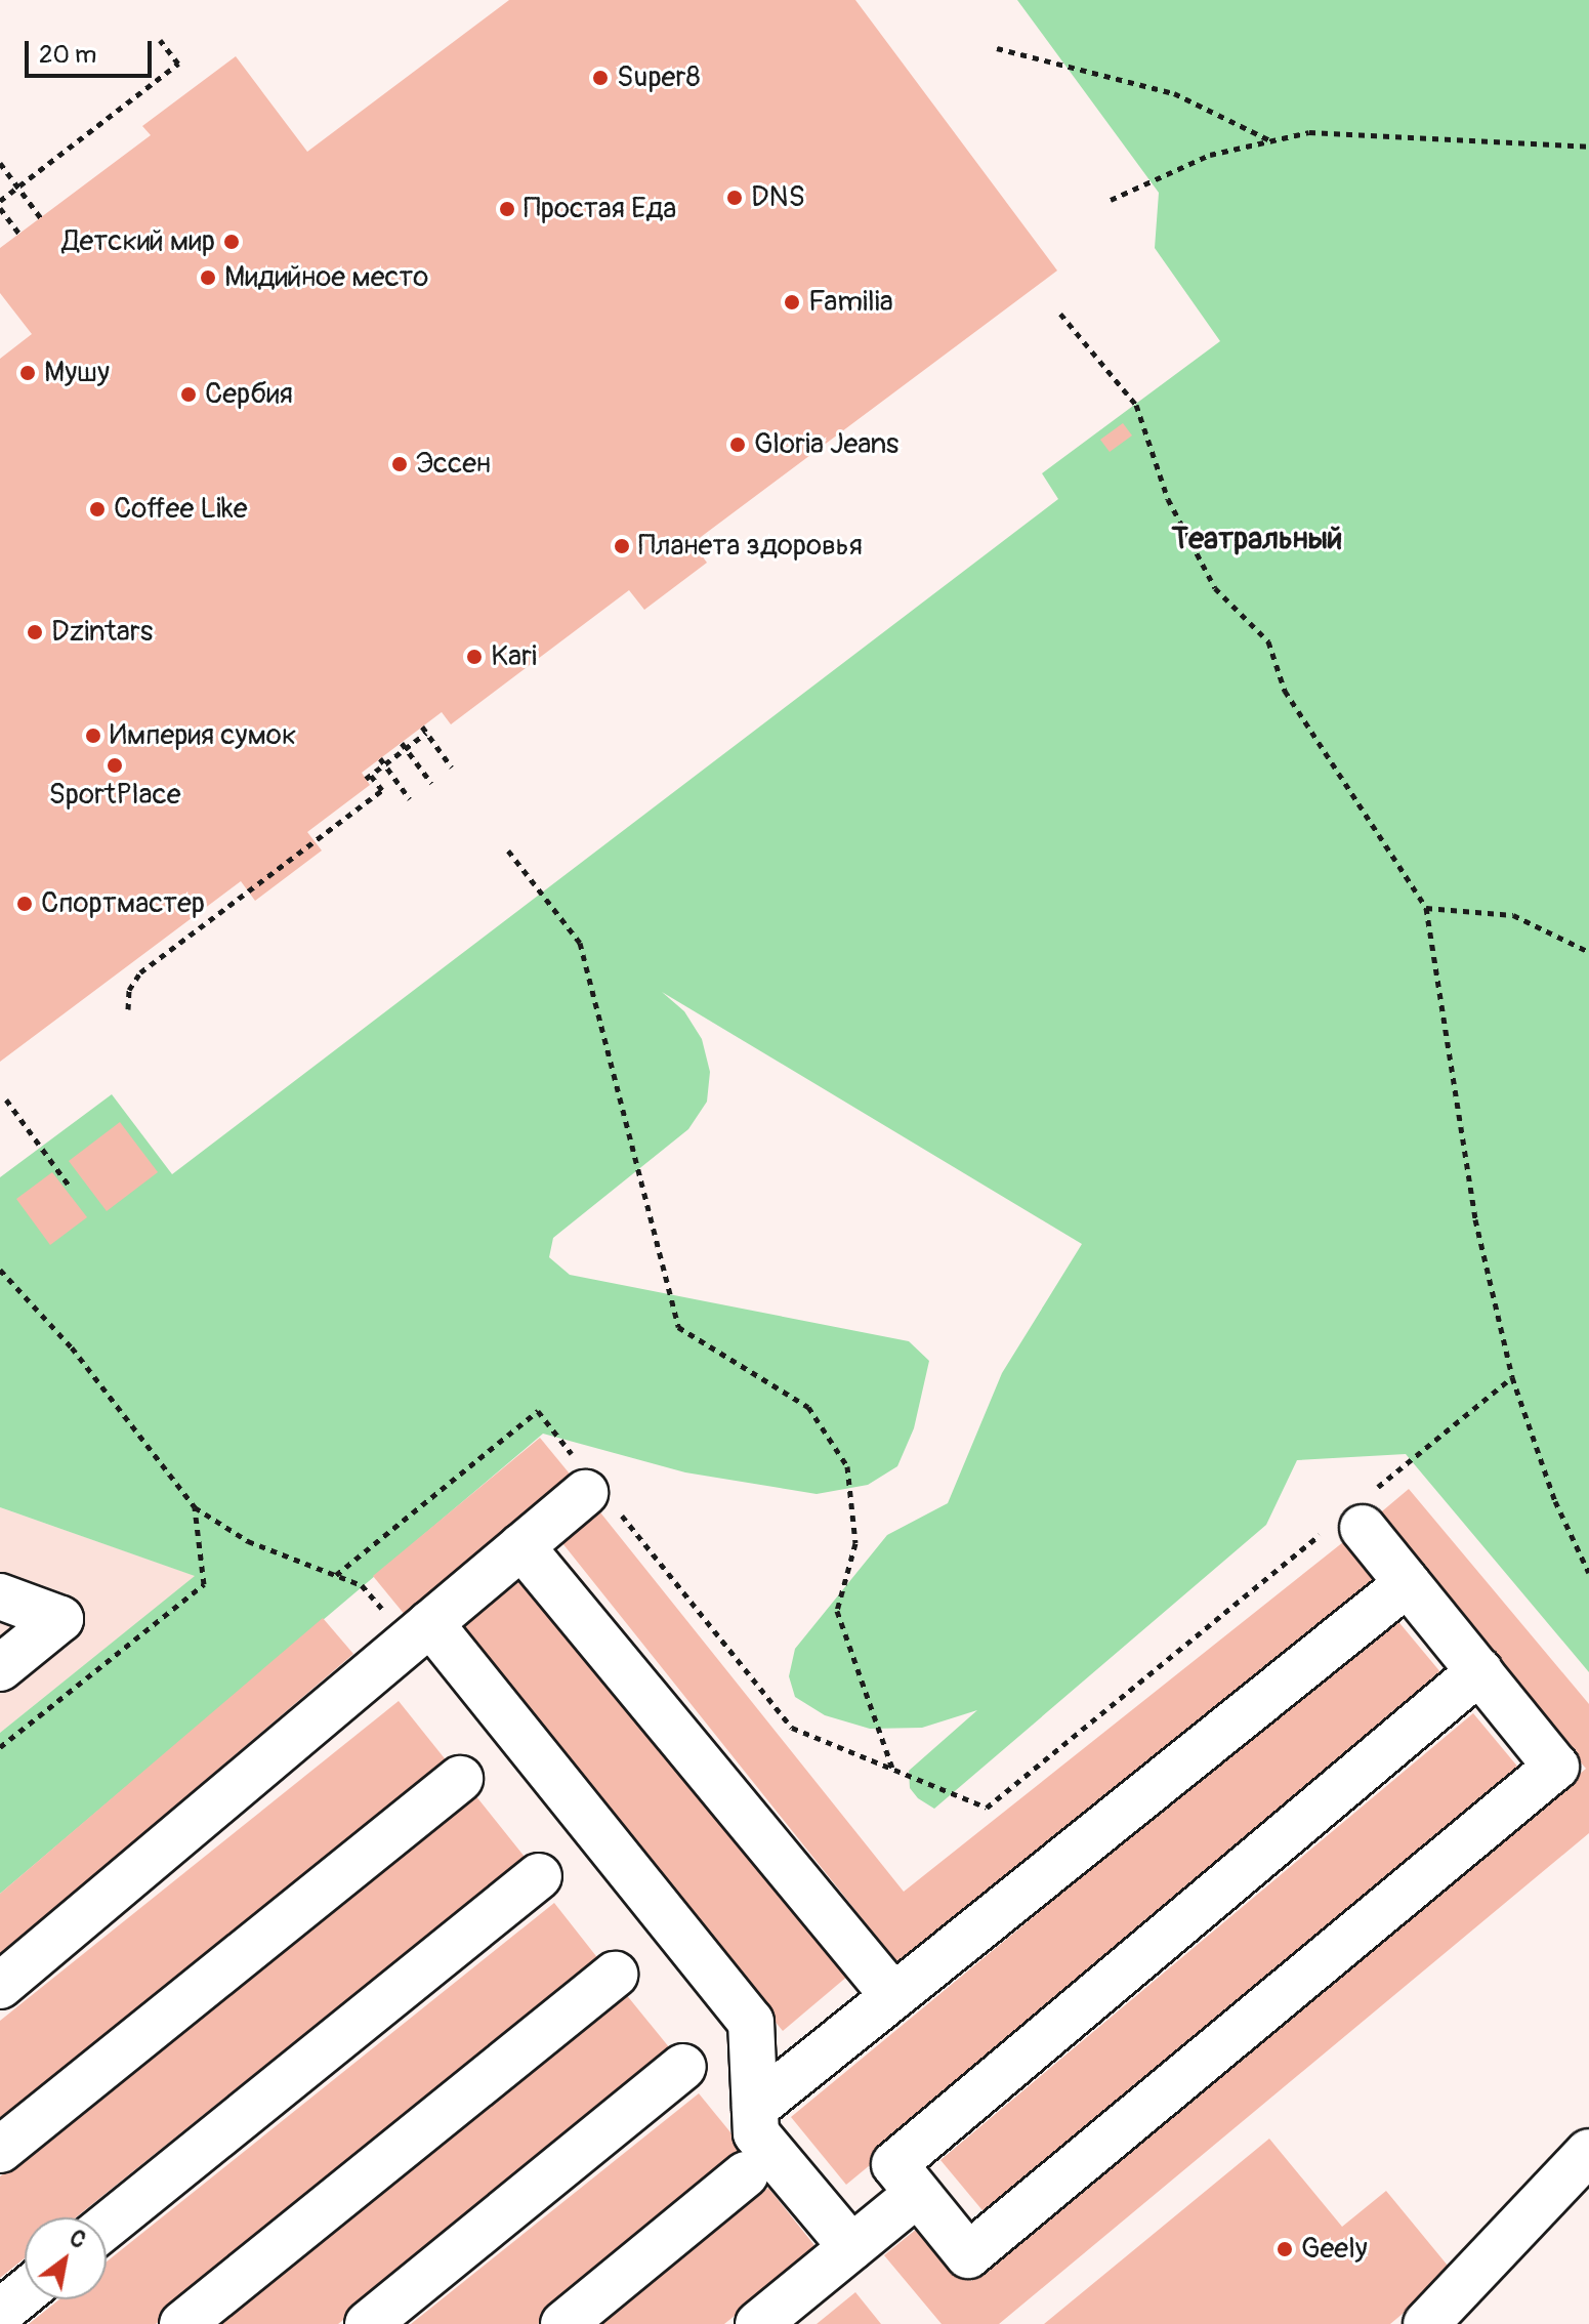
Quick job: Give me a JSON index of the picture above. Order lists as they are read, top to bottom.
{
  "districts": ["Театральный"],
  "places": [
    "Super8",
    "DNS",
    "Простая Еда",
    "Детский мир",
    "Мидийное место",
    "Familia",
    "Мушу",
    "Сербия",
    "Gloria Jeans",
    "Эссен",
    "Coffee Like",
    "Планета здоровья",
    "Dzintars",
    "Kari",
    "Империя сумок",
    "SportPlace",
    "Спортмастер",
    "Geely"
  ],
  "scale_bar": "20 m",
  "north": "top right"
}
